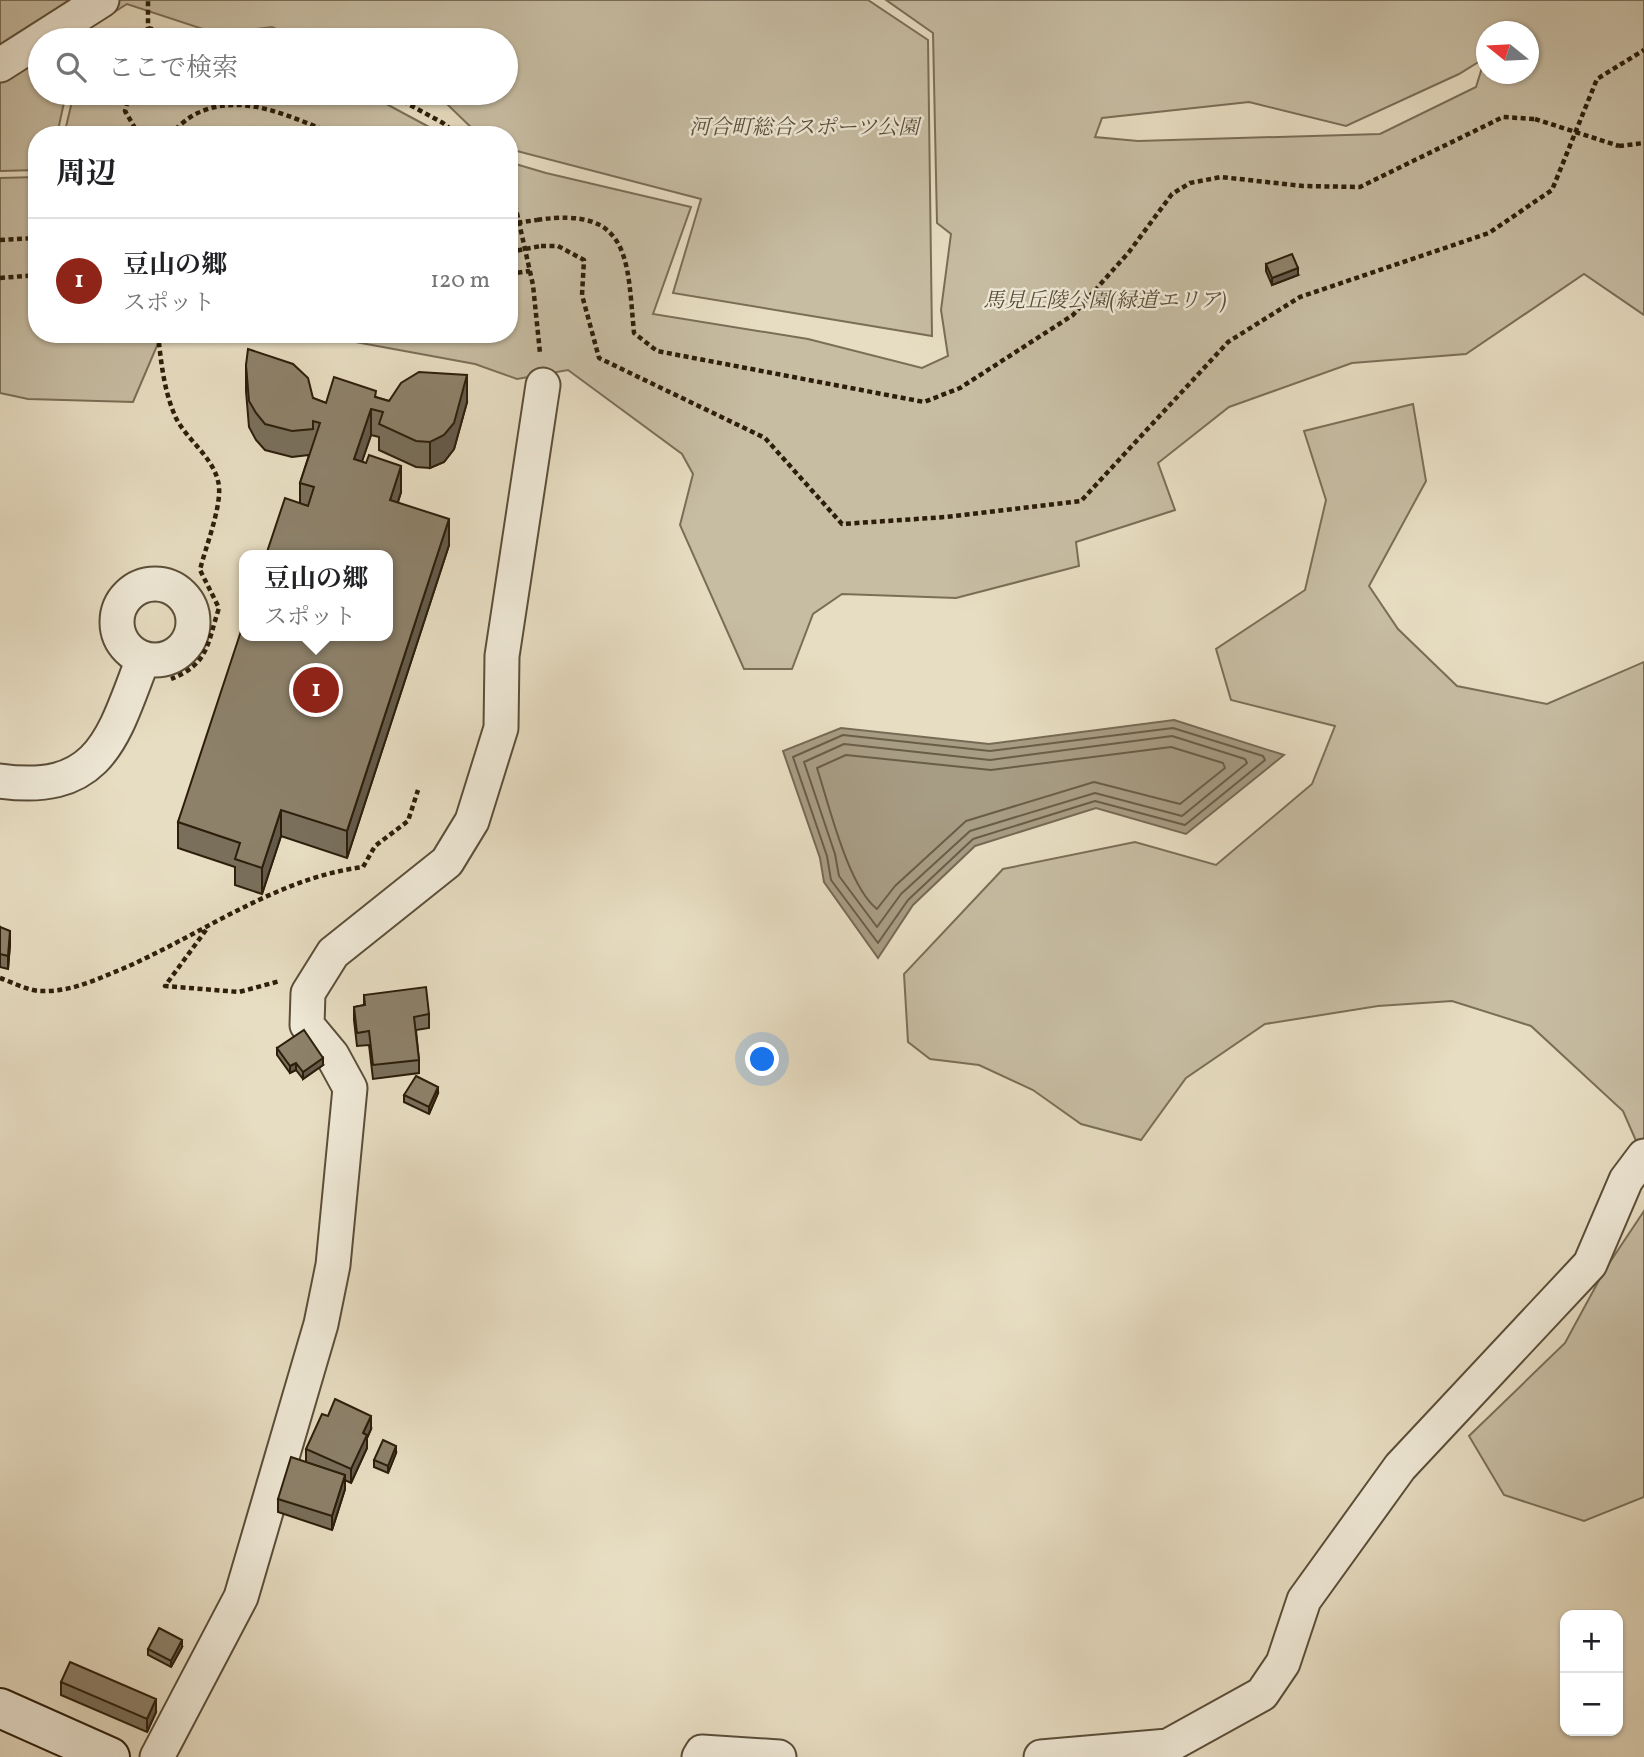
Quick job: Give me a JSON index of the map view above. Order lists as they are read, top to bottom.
{
  "parks": ["河合町総合スポーツ公園", "馬見丘陵公園(緑道エリア)"],
  "north": "left",
  "page": {
    "search": "ここで検索",
    "heading": "周辺",
    "list": [
      {
        "mark": "1",
        "name": "豆山の郷",
        "note": "スポット",
        "value": "120 m"
      }
    ],
    "popup": ["豆山の郷", "スポット"],
    "pins": "1",
    "map_buttons": ["+", "−"]
  }
}
